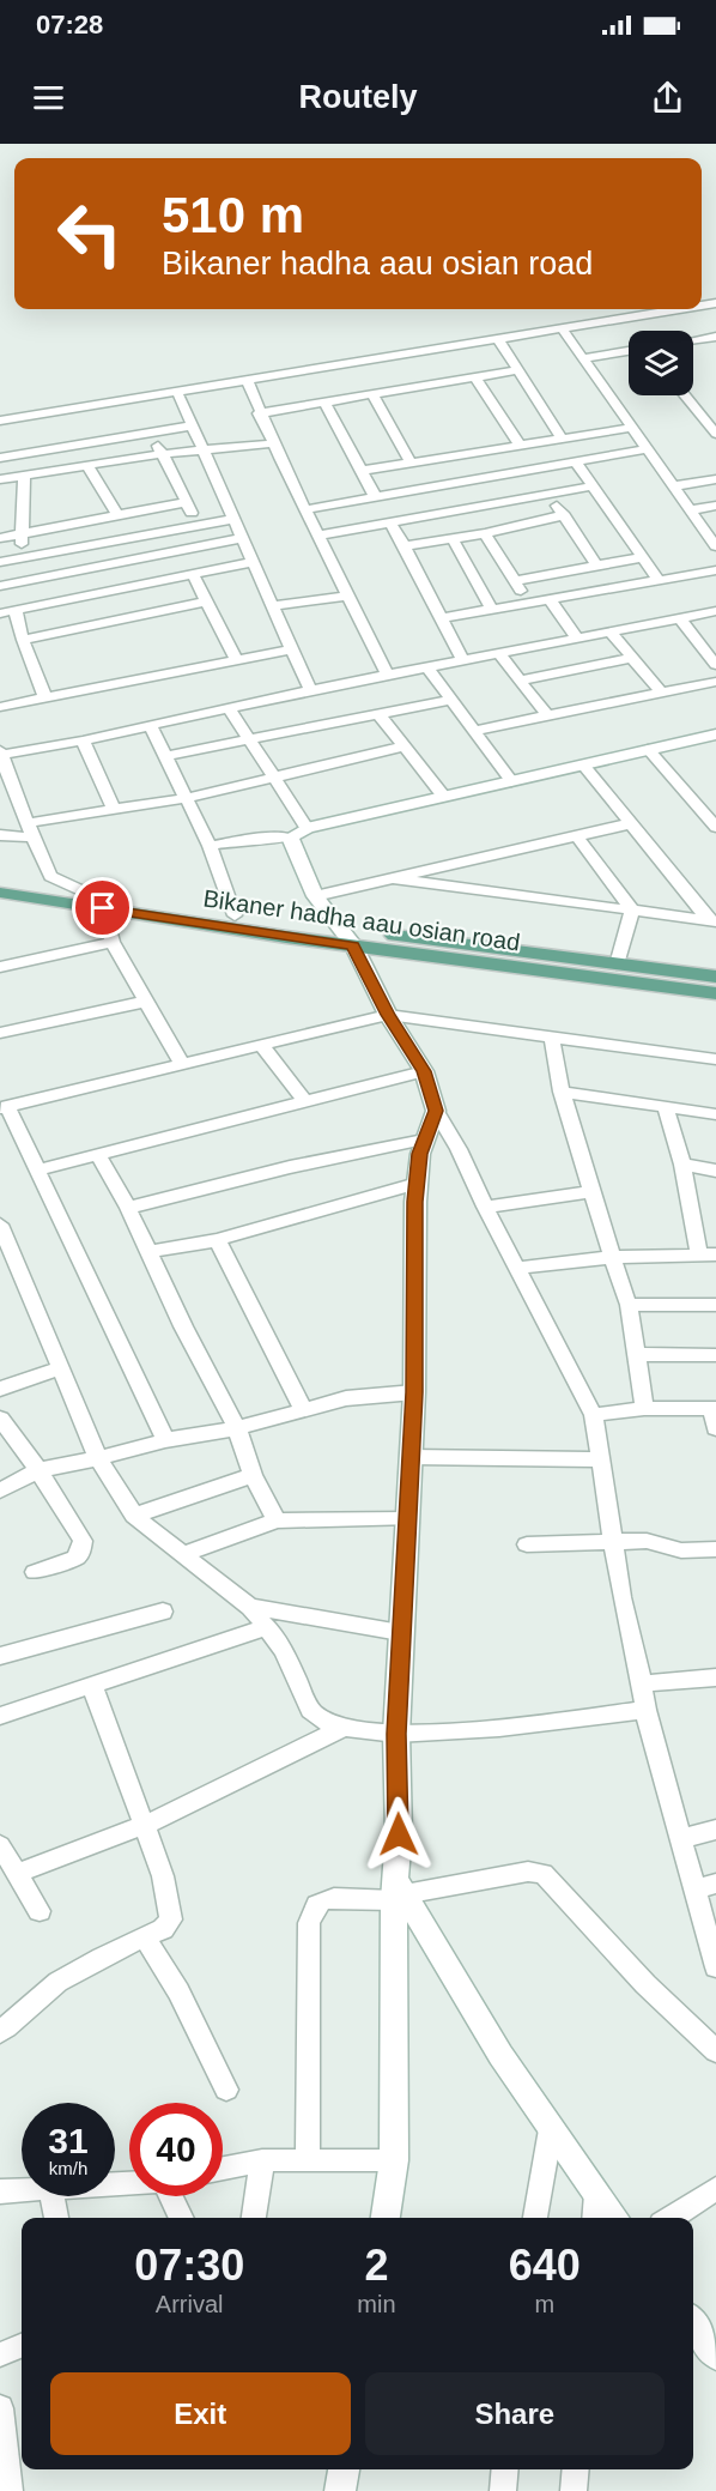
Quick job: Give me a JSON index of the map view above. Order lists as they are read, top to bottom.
{
  "streets": {
    "main road": ["Bikaner hadha aau osian road"]
  },
  "page": {
    "status": "07:28",
    "header": "Routely",
    "turn": ["510 m", "Bikaner hadha aau osian road"],
    "speed": "31 km/h",
    "limit": "40",
    "eta": [
      "07:30",
      "Arrival",
      "2",
      "min",
      "640",
      "m"
    ],
    "buttons": ["Exit", "Share"]
  }
}
